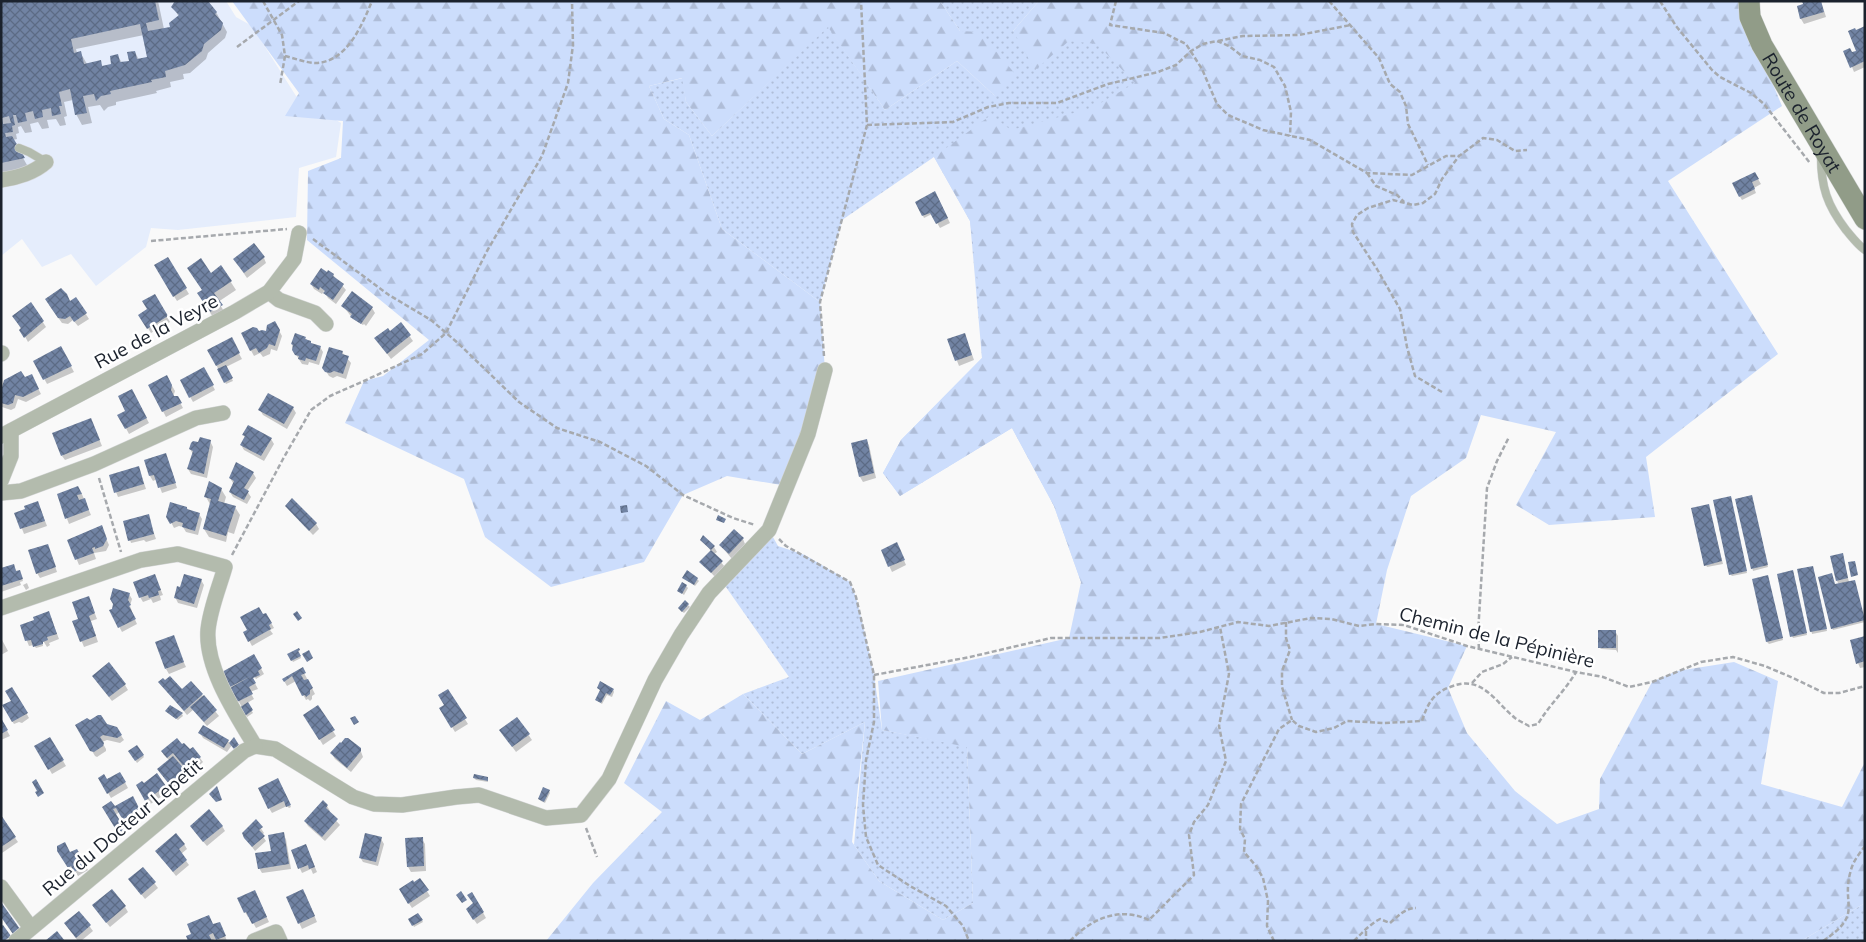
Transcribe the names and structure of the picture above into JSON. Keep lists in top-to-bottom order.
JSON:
{
  "streets": {
    "main road": ["Route de Royat"],
    "street": ["Rue de la Veyre", "Rue du Docteur Lepetit"],
    "path": ["Chemin de la Pépinière"]
  }
}
